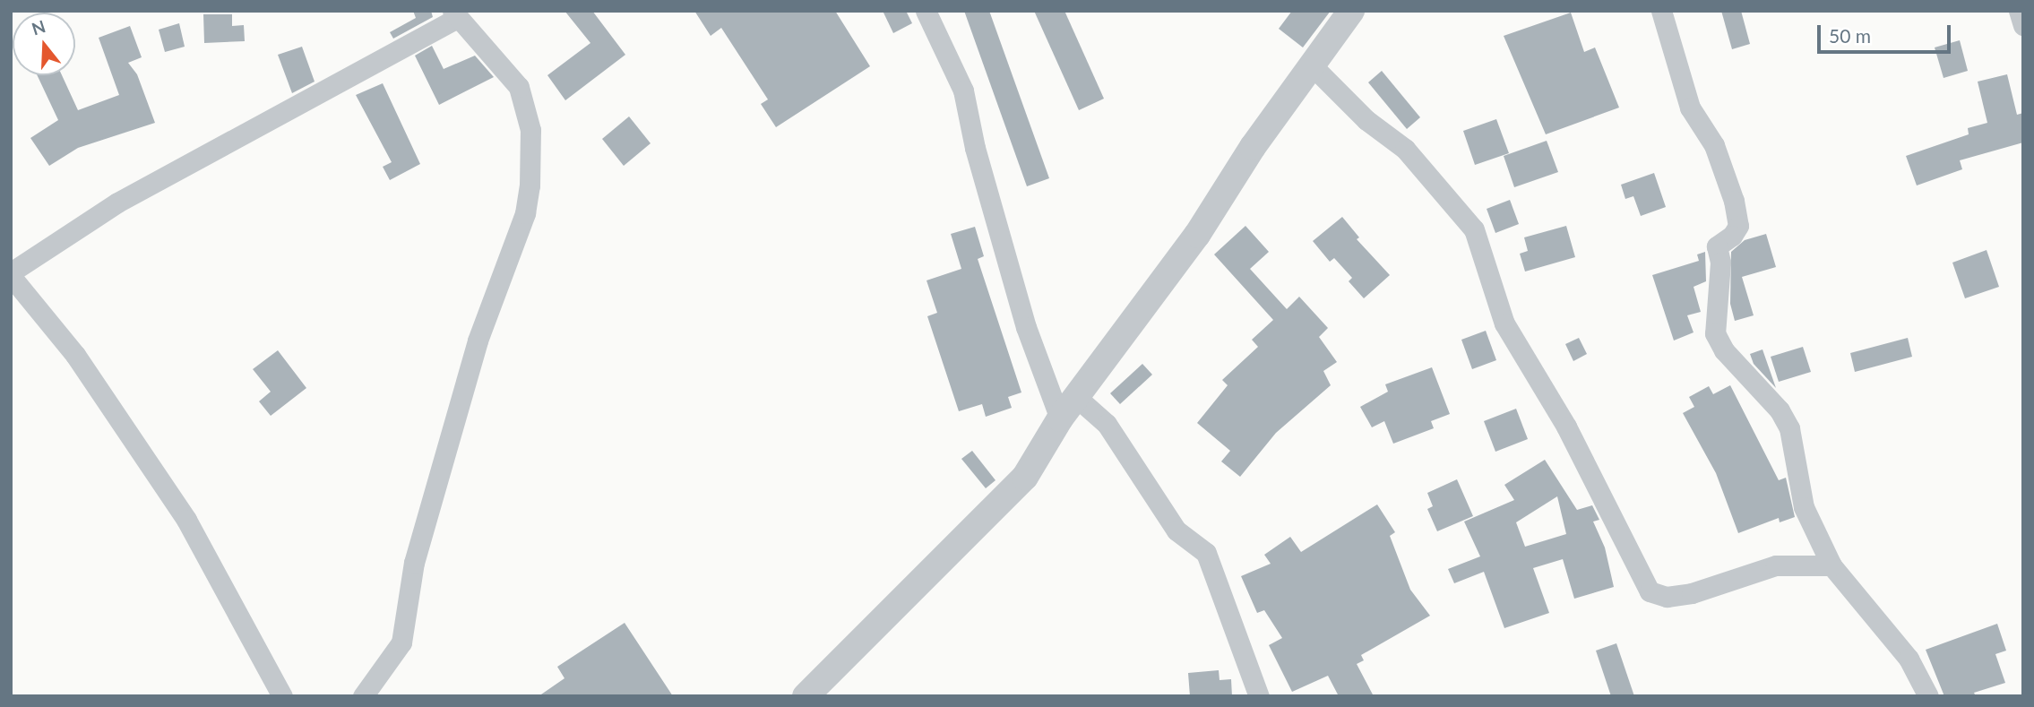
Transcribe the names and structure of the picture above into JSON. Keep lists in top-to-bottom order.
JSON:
{
  "scale_bar": "50 m",
  "north": "top"
}
